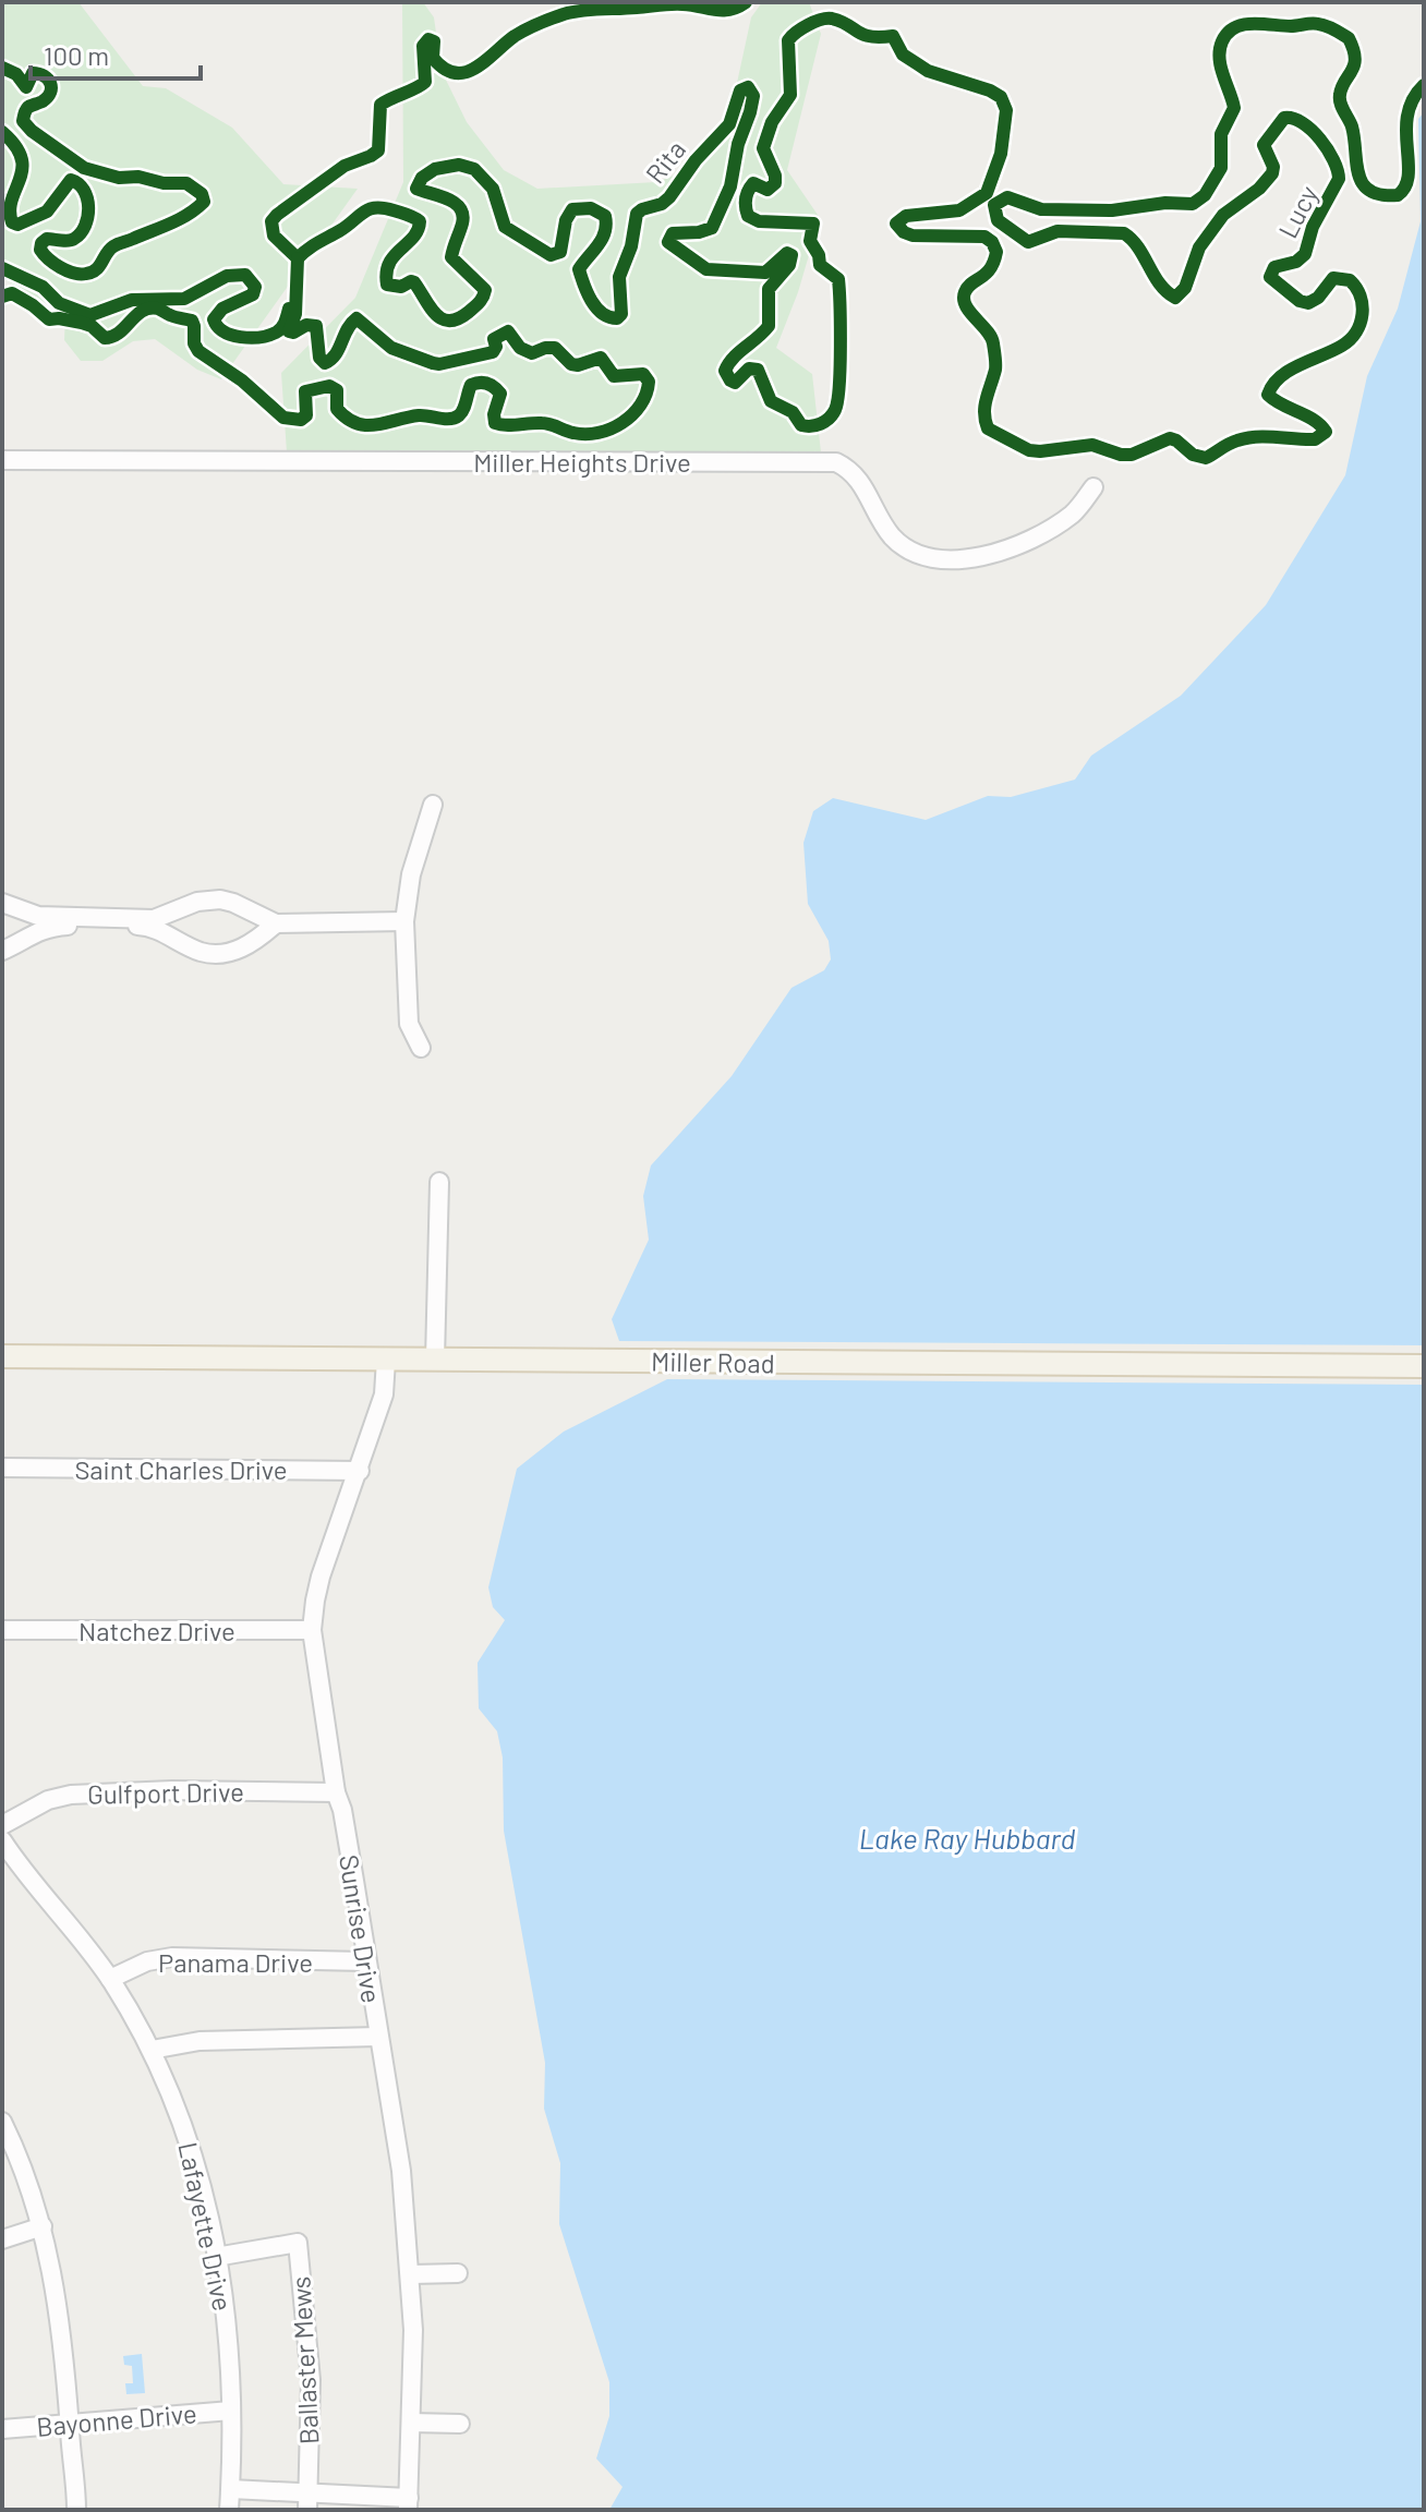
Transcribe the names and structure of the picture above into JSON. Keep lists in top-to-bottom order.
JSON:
{
  "streets": {
    "main road": ["Miller Road"],
    "street": [
      "Miller Heights Drive",
      "Saint Charles Drive",
      "Natchez Drive",
      "Gulfport Drive",
      "Sunrise Drive",
      "Panama Drive",
      "Lafayette Drive",
      "Ballaster Mews",
      "Bayonne Drive"
    ],
    "cycle path": ["Rita"]
  },
  "crossings": [
    ["Miller Road", "Sunrise Drive"],
    ["Saint Charles Drive", "Sunrise Drive"],
    ["Natchez Drive", "Sunrise Drive"],
    ["Gulfport Drive", "Sunrise Drive"],
    ["Sunrise Drive", "Panama Drive"],
    ["Panama Drive", "Lafayette Drive"],
    ["Lafayette Drive", "Ballaster Mews"],
    ["Lafayette Drive", "Bayonne Drive"]
  ],
  "water": ["Lake Ray Hubbard"],
  "scale_bar": "100 m"
}
